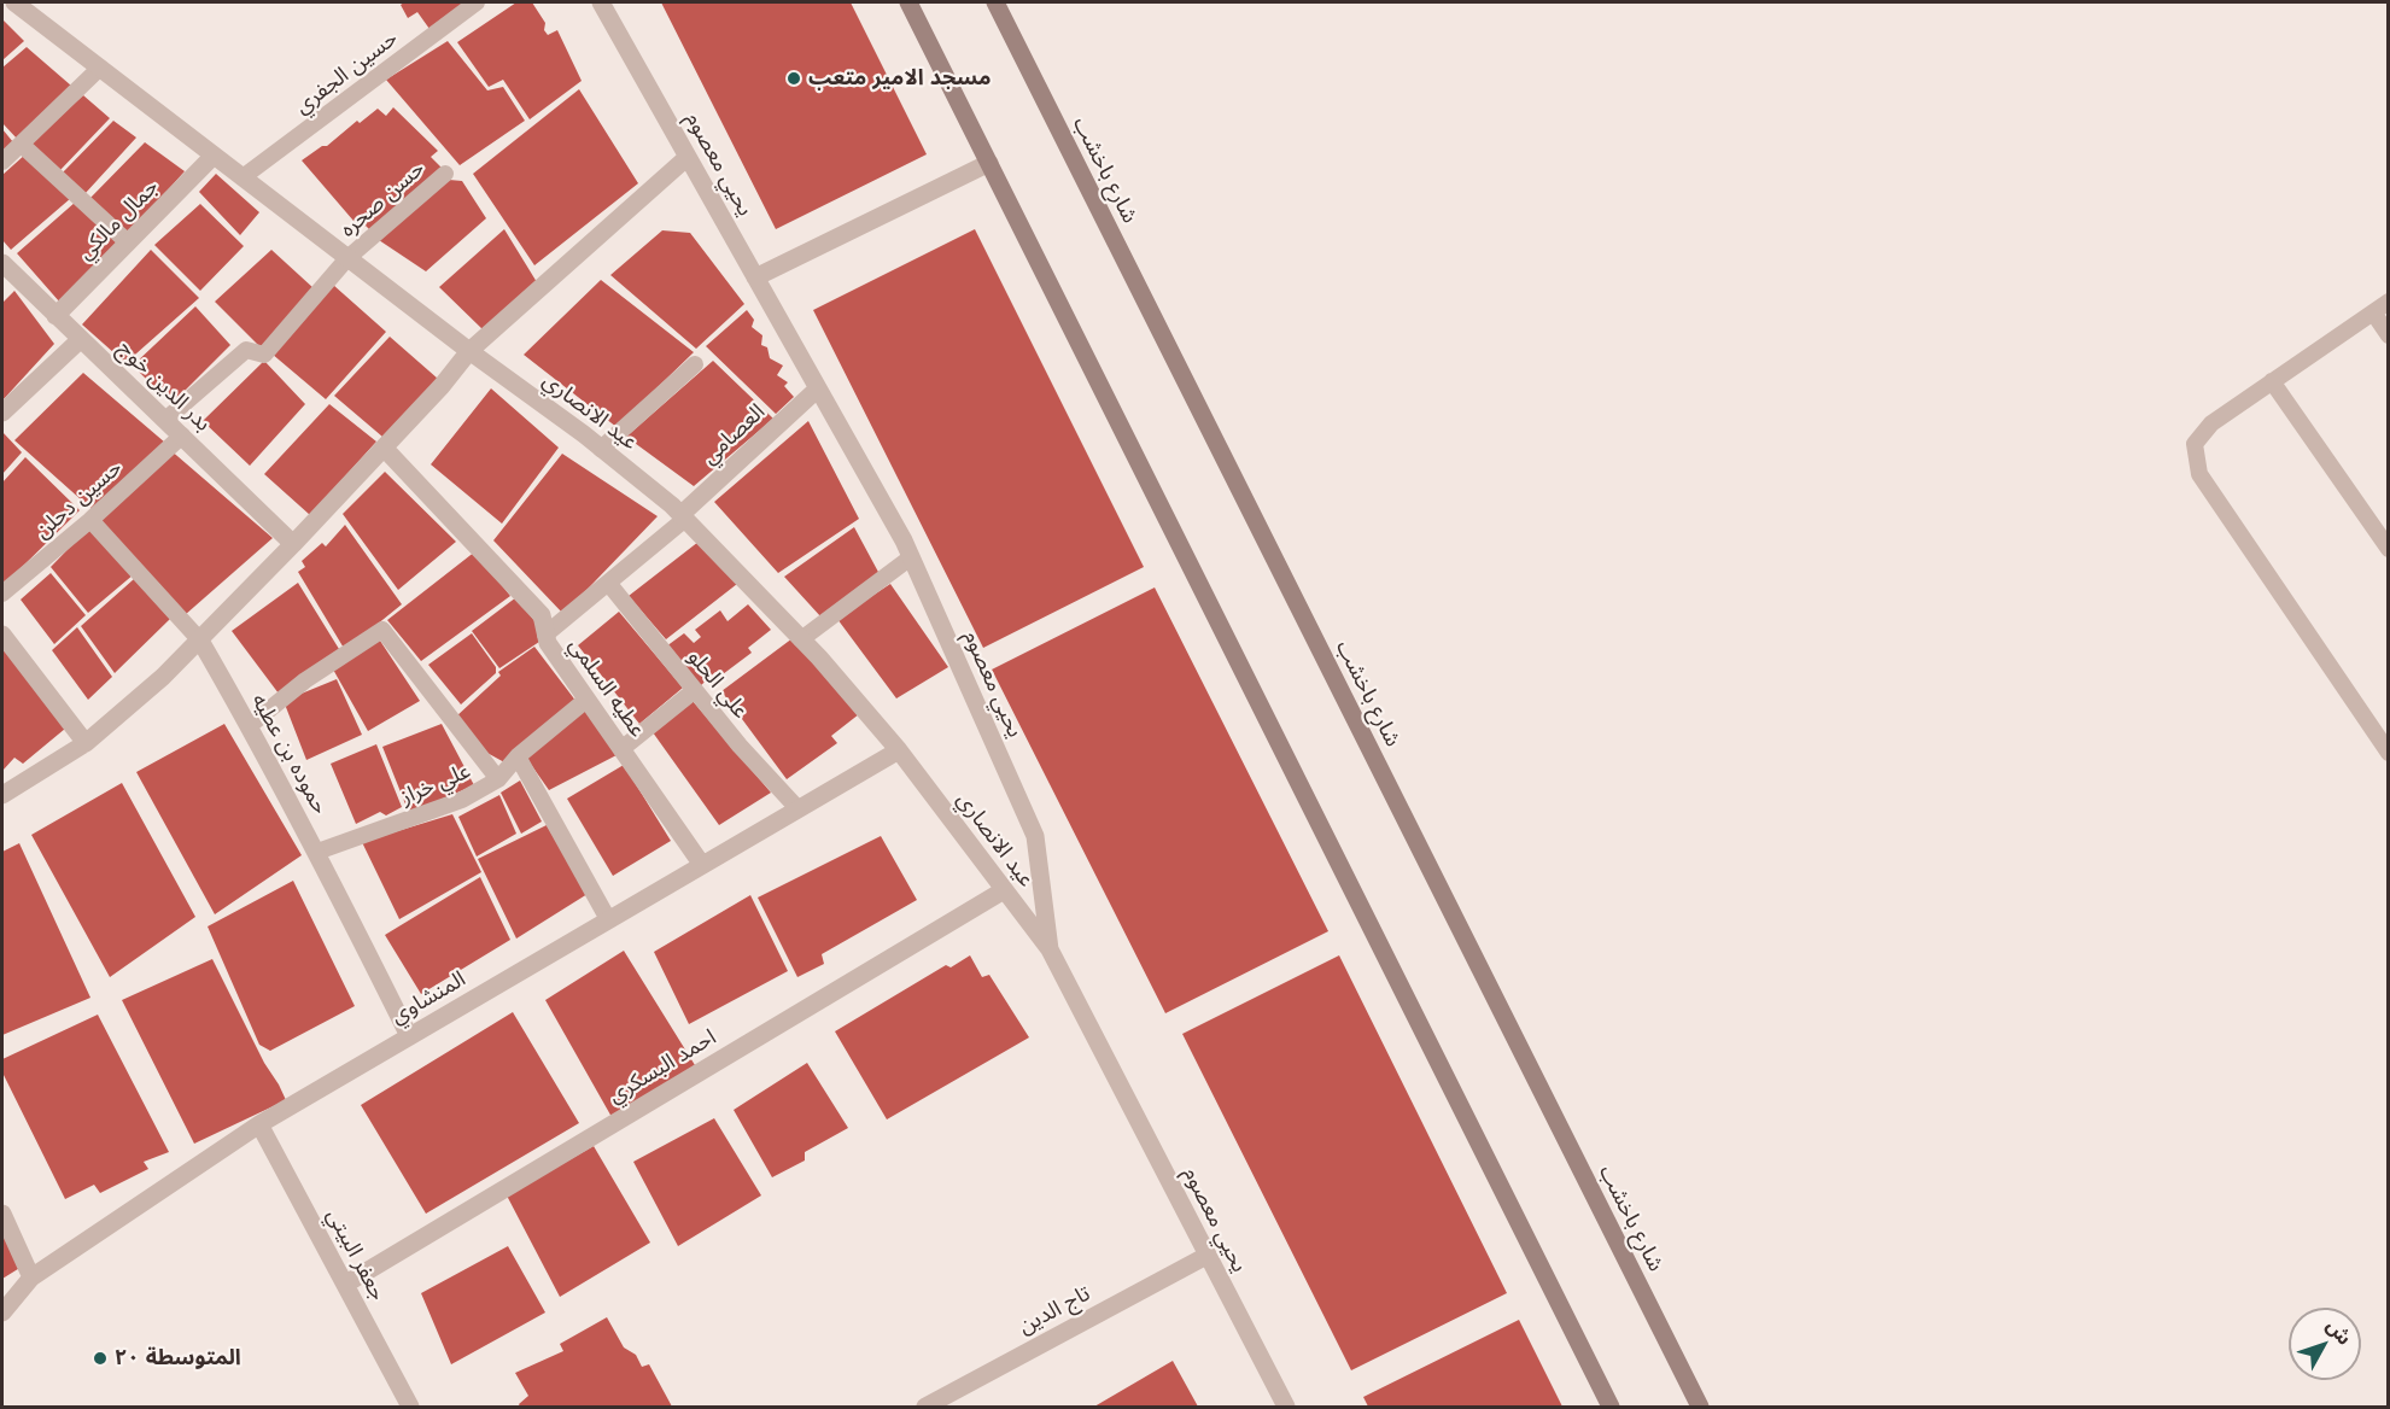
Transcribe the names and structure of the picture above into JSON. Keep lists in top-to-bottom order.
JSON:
{
  "streets": {
    "main road": ["شارع باخشب"],
    "street": [
      "يحيي معصوم",
      "جمال مالكي",
      "بدر الدين خوج",
      "عيد الانصاري",
      "العصامي",
      "عطيه السلمي",
      "حموده بن عطيه",
      "المنشاوي",
      "احمد البسكري",
      "جعفر البيتي",
      "تاج الدين"
    ],
    "lane": [
      "حسين الجفري",
      "حسن صحره",
      "حسين دحلن",
      "علي الحلو",
      "علي خراز"
    ]
  },
  "crossings": [
    ["حسين الجفري", "عيد الانصاري"],
    ["يحيي معصوم", "عيد الانصاري"],
    ["يحيي معصوم", "العصامي"],
    ["يحيي معصوم", "تاج الدين"],
    ["حسن صحره", "عيد الانصاري"],
    ["جمال مالكي", "بدر الدين خوج"],
    ["جمال مالكي", "عيد الانصاري"],
    ["بدر الدين خوج", "حسين دحلن"],
    ["عيد الانصاري", "العصامي"],
    ["عيد الانصاري", "المنشاوي"],
    ["عيد الانصاري", "احمد البسكري"],
    ["حسين دحلن", "حموده بن عطيه"],
    ["علي الحلو", "المنشاوي"],
    ["عطيه السلمي", "علي خراز"],
    ["عطيه السلمي", "المنشاوي"],
    ["حموده بن عطيه", "علي خراز"],
    ["حموده بن عطيه", "المنشاوي"],
    ["المنشاوي", "جعفر البيتي"],
    ["احمد البسكري", "جعفر البيتي"]
  ],
  "places": ["مسجد الامير متعب", "المتوسطة ٢٠"],
  "north": "top right"
}
